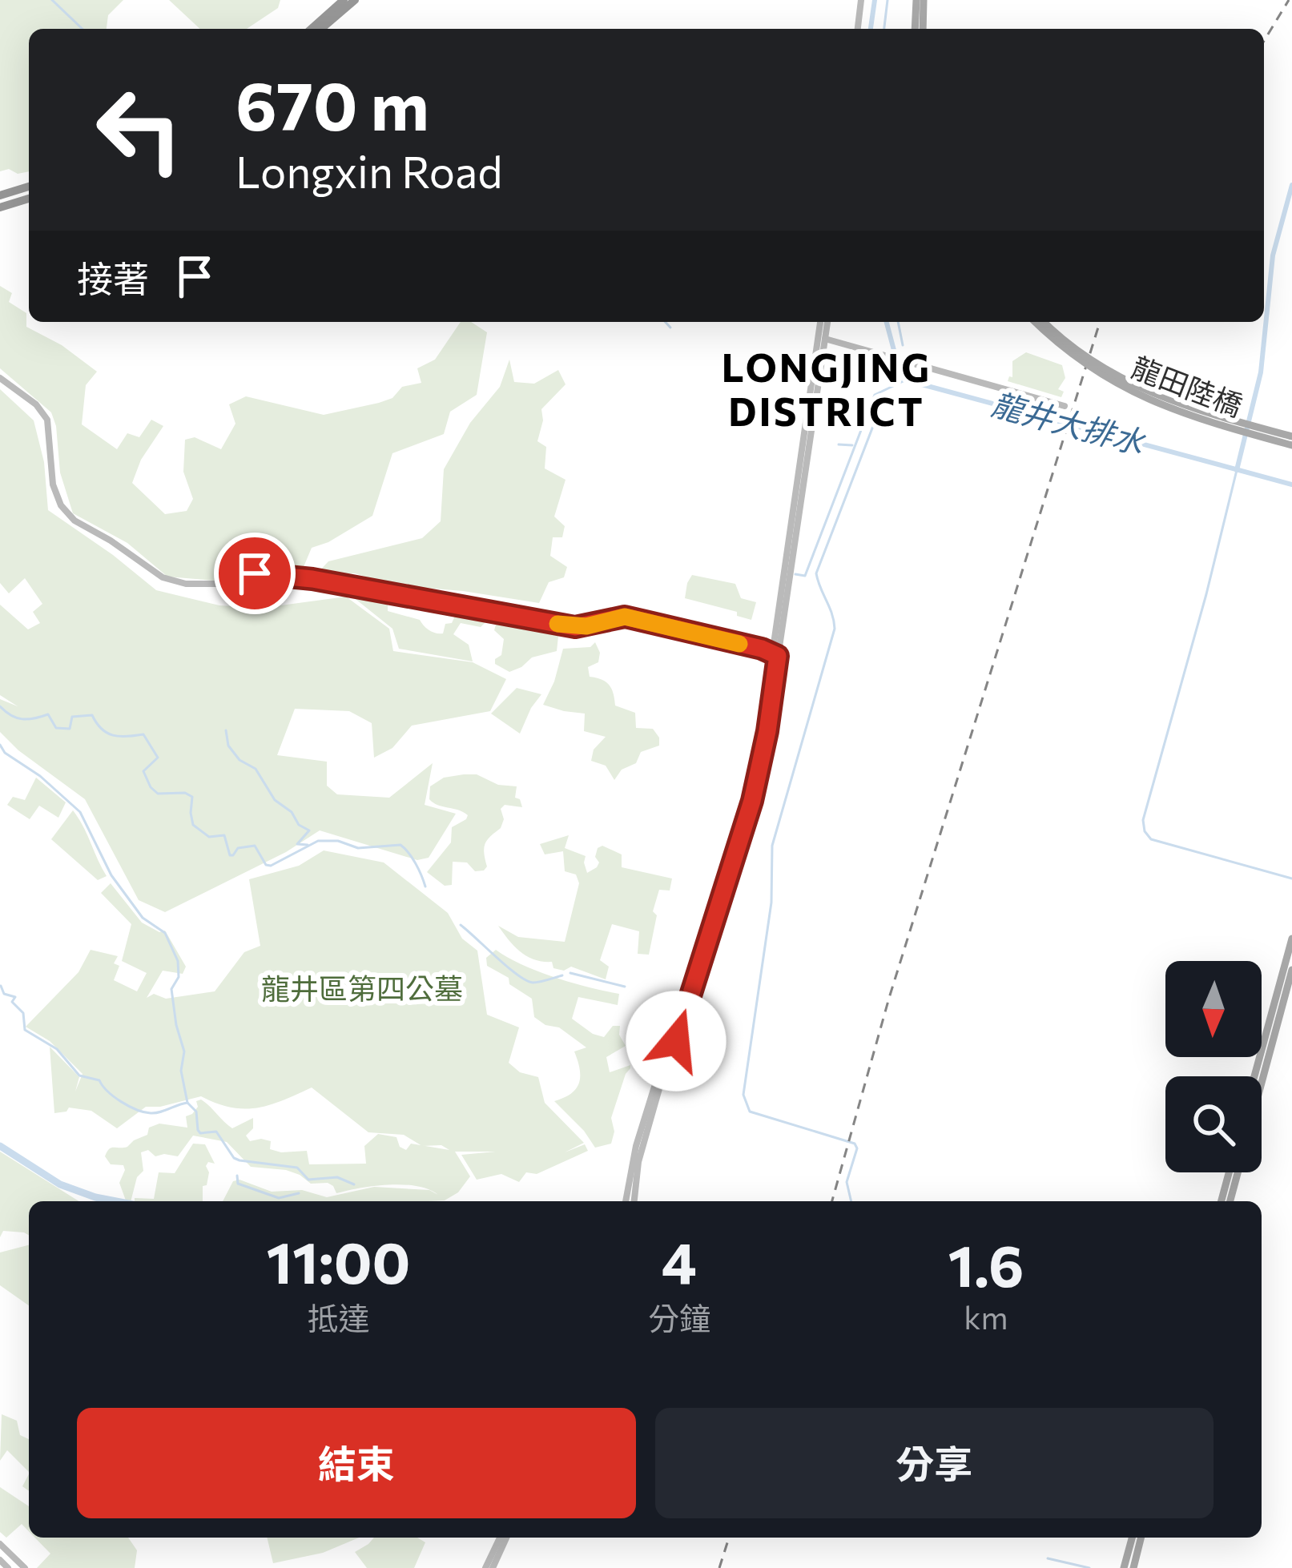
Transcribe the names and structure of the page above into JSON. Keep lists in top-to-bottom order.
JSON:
{
  "streets": {
    "main road": ["龍田陸橋"]
  },
  "districts": ["LONGJING DISTRICT"],
  "water": ["龍井大排水"],
  "parks": ["龍井區第四公墓"],
  "north": "bottom",
  "page": {
    "turn": ["670 m", "Longxin Road"],
    "then": "接著",
    "eta": [
      "11:00",
      "抵達",
      "4",
      "分鐘",
      "1.6",
      "km"
    ],
    "buttons": ["結束", "分享"]
  }
}
